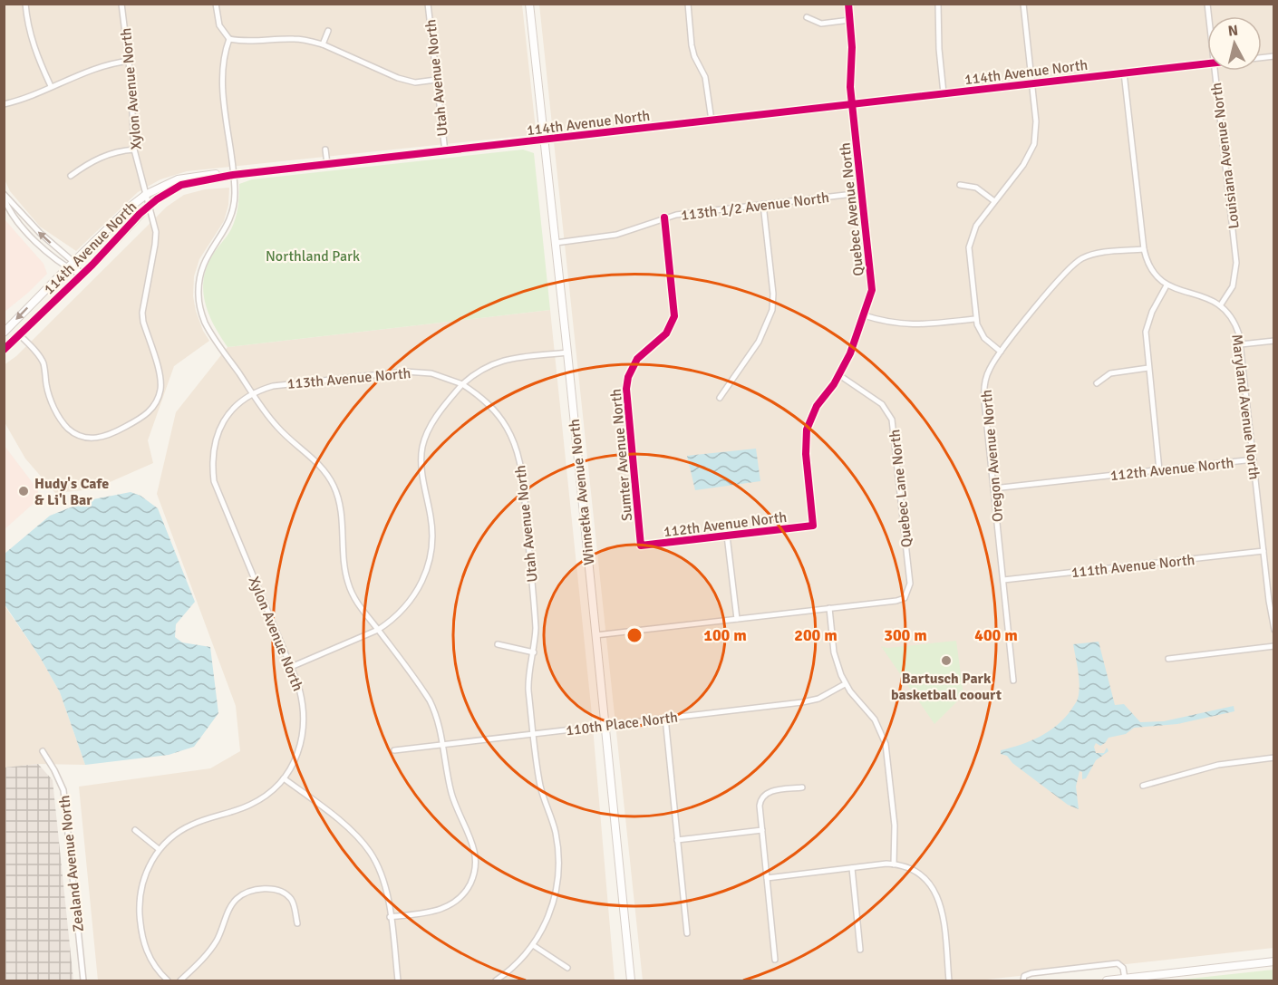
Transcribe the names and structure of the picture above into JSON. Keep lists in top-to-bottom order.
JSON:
{
  "streets": {
    "street": [
      "114th Avenue North",
      "Utah Avenue North",
      "Xylon Avenue North",
      "Louisiana Avenue North",
      "113th 1/2 Avenue North",
      "Quebec Avenue North",
      "113th Avenue North",
      "Maryland Avenue North",
      "Sumter Avenue North",
      "Oregon Avenue North",
      "112th Avenue North",
      "Quebec Lane North",
      "Winnetka Avenue North",
      "111th Avenue North",
      "110th Place North",
      "Zealand Avenue North"
    ]
  },
  "crossings": [
    ["114th Avenue North", "Utah Avenue North"],
    ["114th Avenue North", "Xylon Avenue North"],
    ["114th Avenue North", "Quebec Avenue North"],
    ["114th Avenue North", "Winnetka Avenue North"],
    ["Utah Avenue North", "113th Avenue North"],
    ["Utah Avenue North", "110th Place North"],
    ["Xylon Avenue North", "113th Avenue North"],
    ["Louisiana Avenue North", "Maryland Avenue North"],
    ["113th 1/2 Avenue North", "Quebec Avenue North"],
    ["113th 1/2 Avenue North", "Sumter Avenue North"],
    ["113th 1/2 Avenue North", "Winnetka Avenue North"],
    ["Quebec Avenue North", "112th Avenue North"],
    ["Quebec Avenue North", "Quebec Lane North"],
    ["Maryland Avenue North", "112th Avenue North"],
    ["Maryland Avenue North", "111th Avenue North"],
    ["Sumter Avenue North", "112th Avenue North"],
    ["Oregon Avenue North", "112th Avenue North"],
    ["Oregon Avenue North", "111th Avenue North"],
    ["Winnetka Avenue North", "110th Place North"]
  ],
  "parks": ["Northland Park"],
  "places": ["Hudy's Cafe & Li'l Bar", "Bartusch Park basketball coourt"],
  "north": "top",
  "rings": [
    "100 m",
    "200 m",
    "300 m",
    "400 m"
  ]
}
